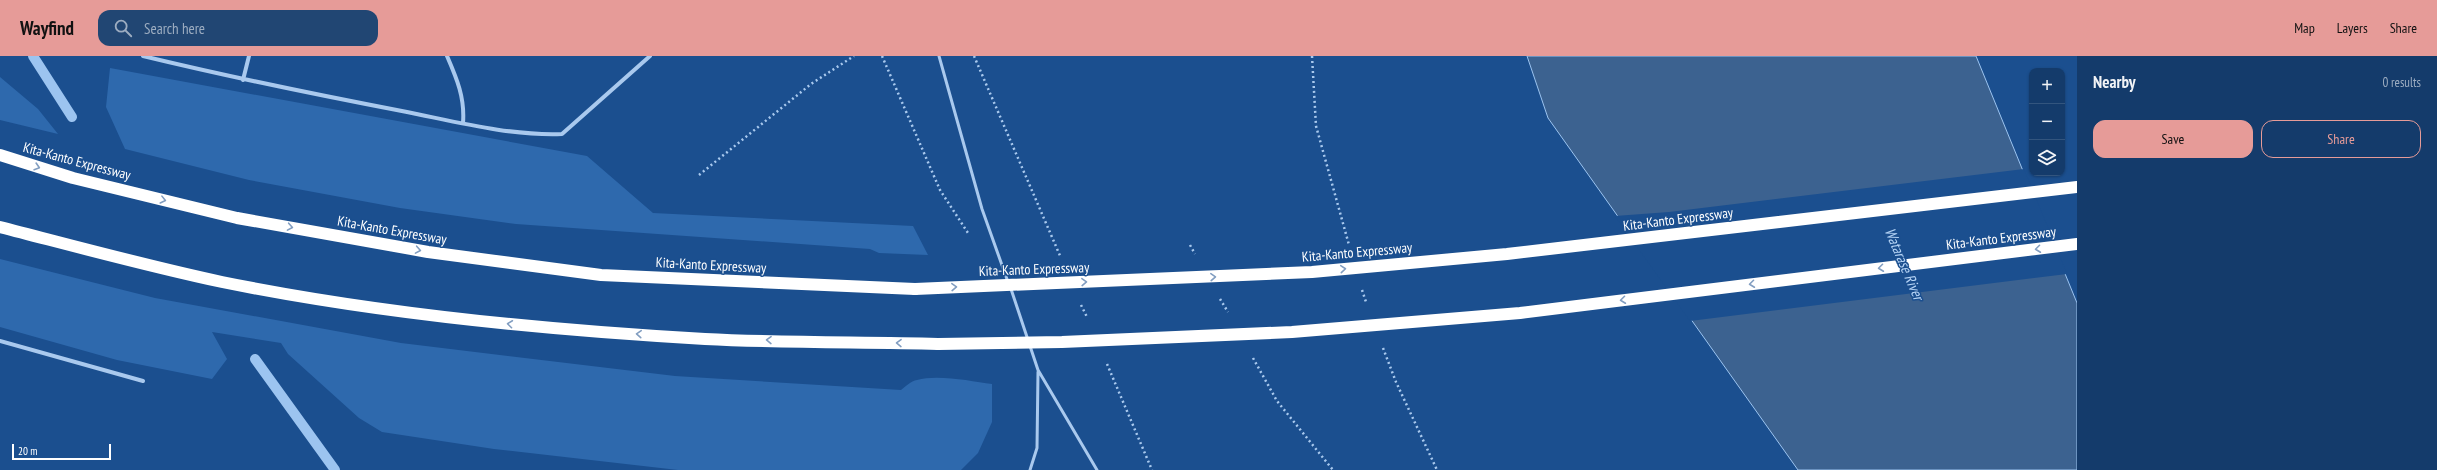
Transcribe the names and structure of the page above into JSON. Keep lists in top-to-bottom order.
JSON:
{
  "streets": {
    "highway": ["Kita-Kanto Expressway"]
  },
  "water": ["Watarase River"],
  "scale_bar": "20 m",
  "page": {
    "header": "Wayfind",
    "search": "Search here",
    "nav": ["Map", "Layers", "Share"],
    "heading": ["Nearby", "0 results"],
    "map_buttons": ["+", "−"],
    "buttons": ["Save", "Share"],
    "scale": "20 m"
  }
}
